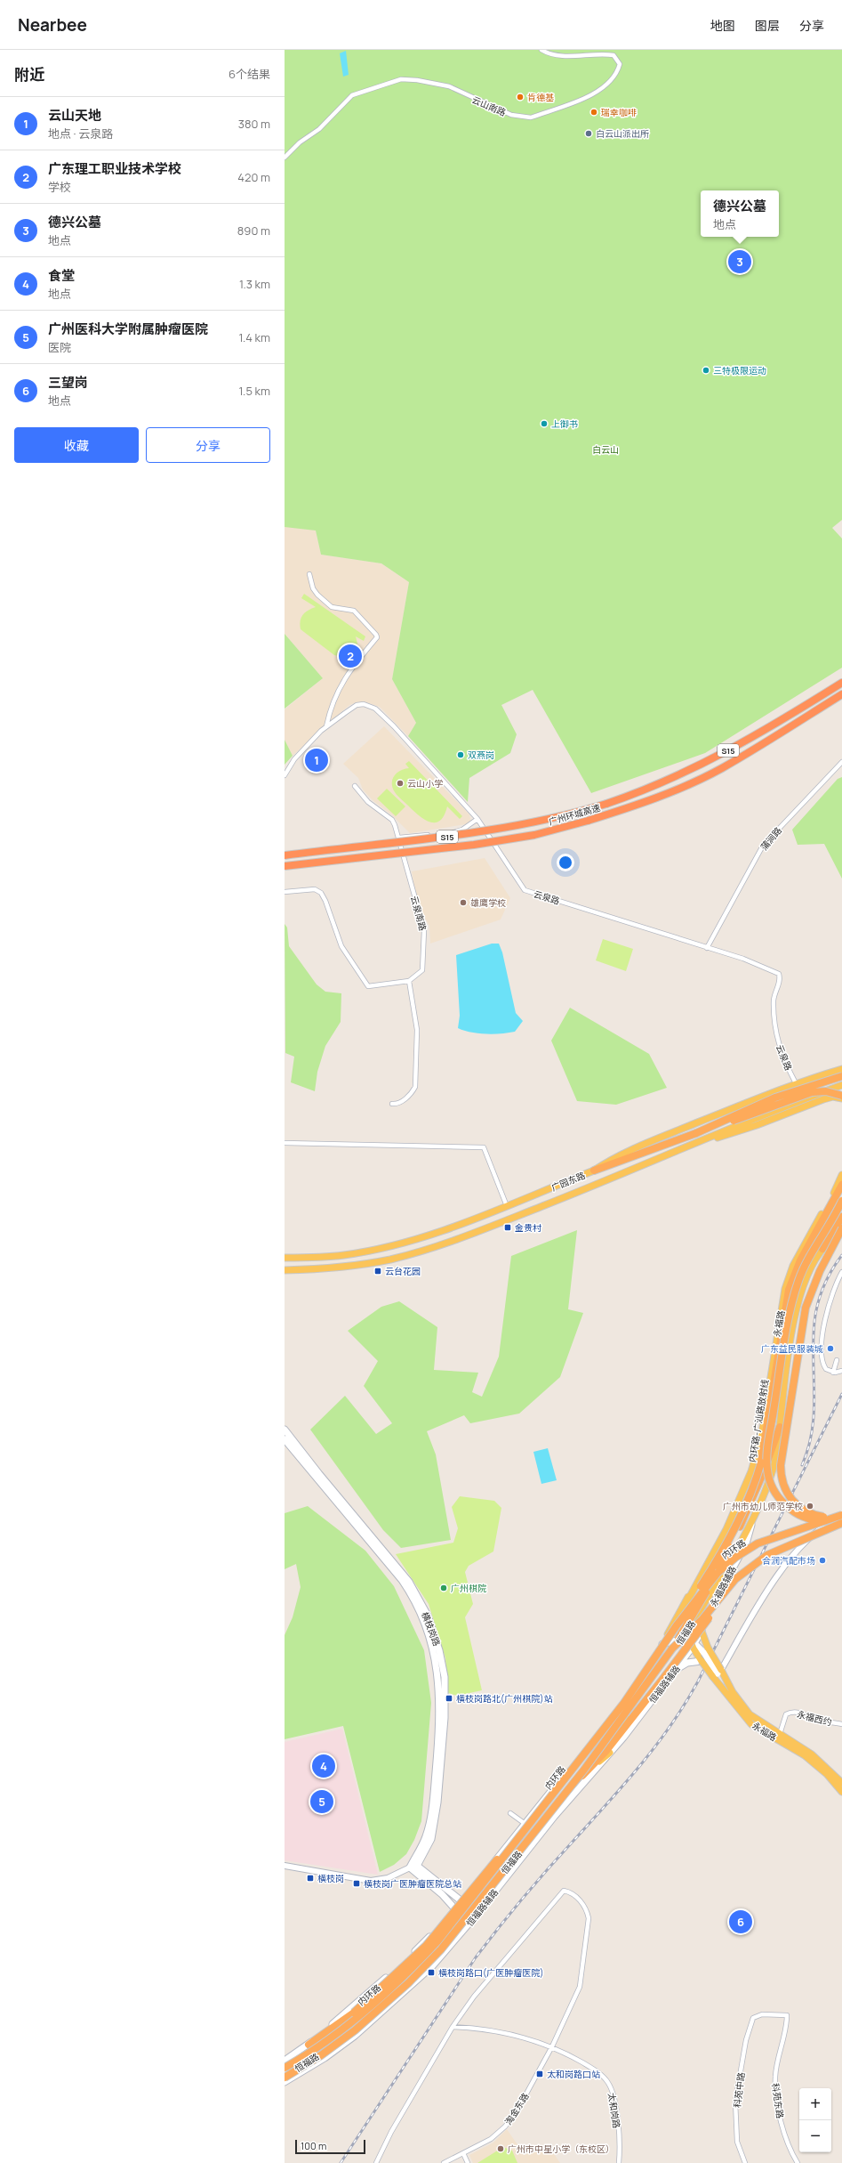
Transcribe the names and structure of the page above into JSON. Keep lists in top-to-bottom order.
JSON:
{
  "streets": {
    "highway": [
      "S15",
      "广州环城高速",
      "内环路-广汕路放射线",
      "内环路"
    ],
    "main road": [
      "广园东路",
      "永福路",
      "永福路辅路",
      "横枝岗路",
      "恒福路",
      "恒福路辅路"
    ],
    "street": [
      "云山南路",
      "蒲涧路",
      "云泉路",
      "云泉南路",
      "永福西约",
      "科苑中路",
      "科苑东路",
      "淘金东路",
      "太和岗路"
    ]
  },
  "crossings": [
    ["蒲涧路", "云泉路"],
    ["云泉路", "广园东路"],
    ["永福路", "永福路辅路"],
    ["永福路", "恒福路"],
    ["永福路", "恒福路辅路"],
    ["永福路", "永福西约"],
    ["内环路-广汕路放射线", "内环路"],
    ["内环路-广汕路放射线", "恒福路"],
    ["内环路", "恒福路"],
    ["永福路辅路", "恒福路辅路"],
    ["恒福路", "恒福路辅路"],
    ["科苑中路", "科苑东路"],
    ["淘金东路", "太和岗路"]
  ],
  "parks": ["白云山"],
  "places": {
    "other": [
      "肯德基",
      "瑞幸咖啡",
      "白云山派出所",
      "三特极限运动",
      "上御书",
      "双燕岗",
      "云山小学",
      "雄鹰学校",
      "广东益民服装城",
      "广州市幼儿师范学校",
      "合润汽配市场",
      "广州棋院",
      "广州市中星小学（东校区）"
    ],
    "transit": [
      "金贵村",
      "云台花园",
      "横枝岗路北(广州棋院)站",
      "横枝岗",
      "横枝岗广医肿瘤医院总站",
      "横枝岗路口(广医肿瘤医院)",
      "太和岗路口站"
    ]
  },
  "scale_bar": "100 m",
  "page": {
    "header": "Nearbee",
    "nav": ["地图", "图层", "分享"],
    "heading": ["附近", "6个结果"],
    "list": [
      {
        "mark": "1",
        "name": "云山天地",
        "note": "地点 · 云泉路",
        "value": "380 m"
      },
      {
        "mark": "2",
        "name": "广东理工职业技术学校",
        "note": "学校",
        "value": "420 m"
      },
      {
        "mark": "3",
        "name": "德兴公墓",
        "note": "地点",
        "value": "890 m"
      },
      {
        "mark": "4",
        "name": "食堂",
        "note": "地点",
        "value": "1.3 km"
      },
      {
        "mark": "5",
        "name": "广州医科大学附属肿瘤医院",
        "note": "医院",
        "value": "1.4 km"
      },
      {
        "mark": "6",
        "name": "三望岗",
        "note": "地点",
        "value": "1.5 km"
      }
    ],
    "popup": ["德兴公墓", "地点"],
    "pins": [
      "3",
      "2",
      "1",
      "4",
      "5",
      "6"
    ],
    "buttons": ["收藏", "分享"],
    "map_buttons": ["+", "−"],
    "scale": "100 m"
  }
}
